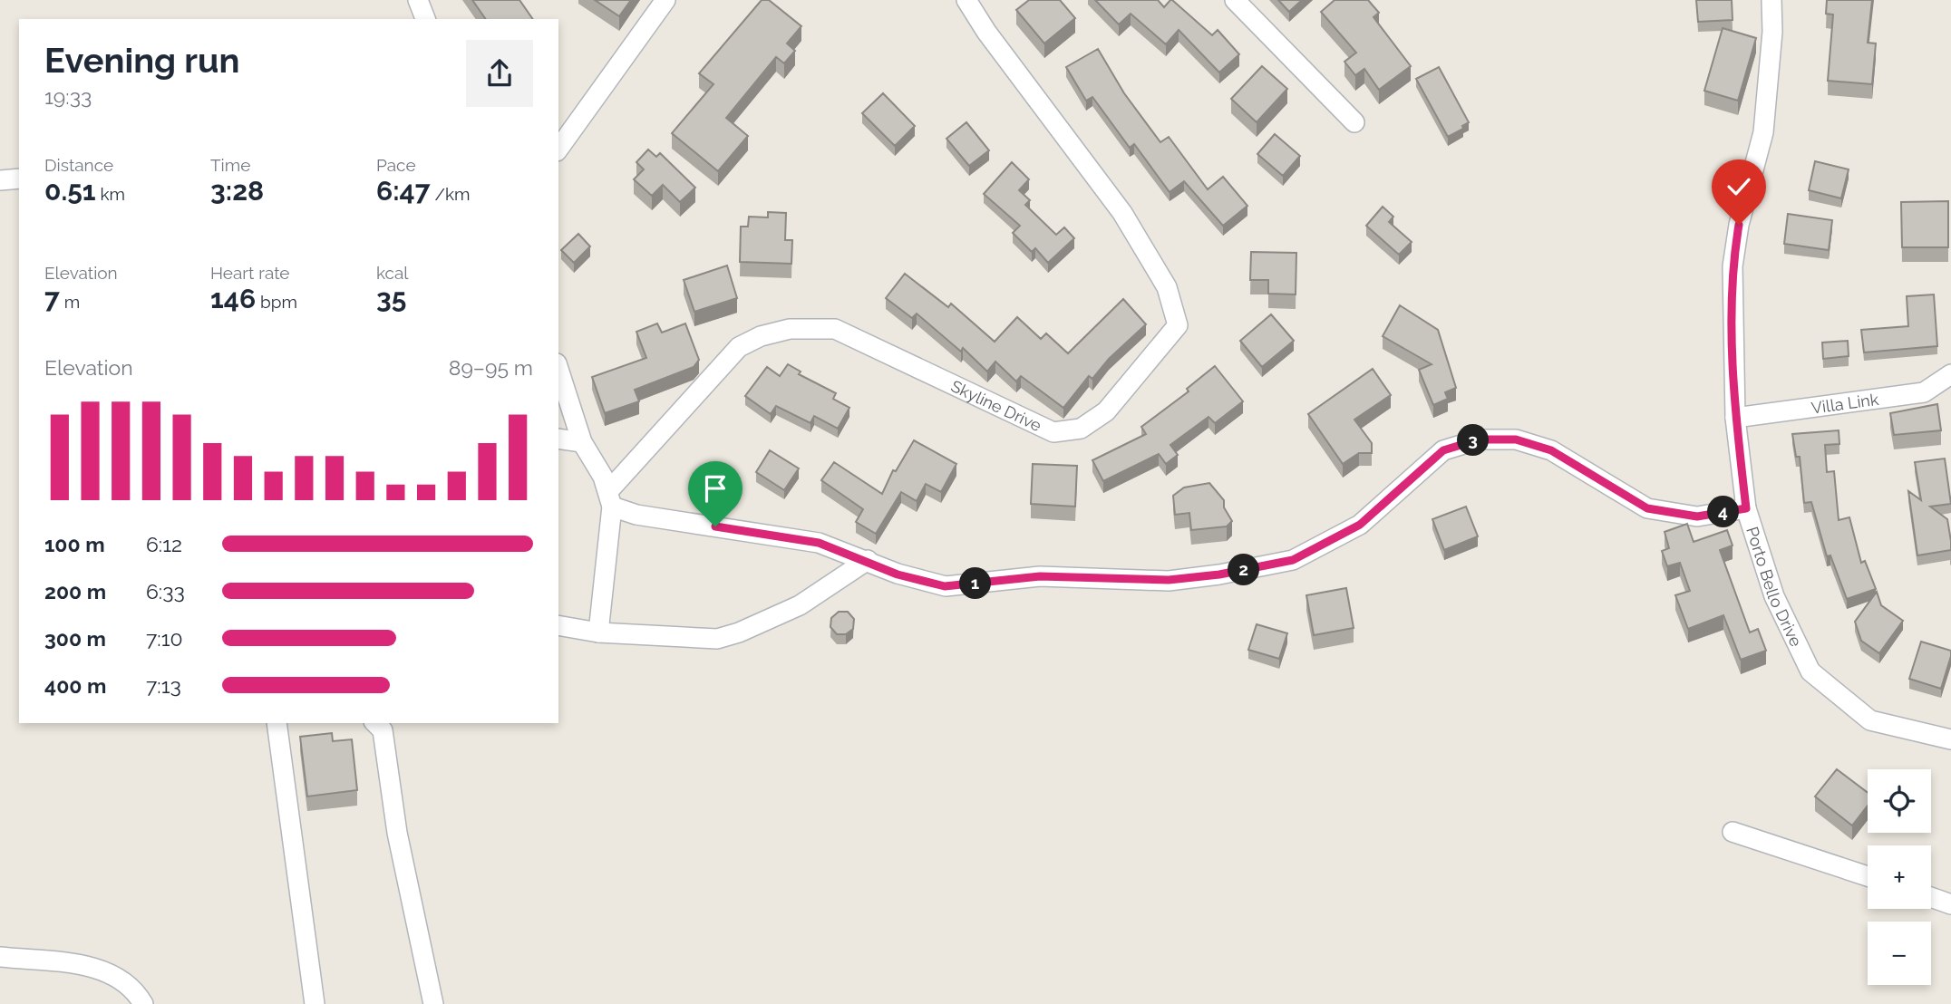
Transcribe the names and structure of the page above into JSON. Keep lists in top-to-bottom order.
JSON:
{
  "streets": {
    "street": ["Skyline Drive", "Villa Link", "Porto Bello Drive"]
  },
  "crossings": [
    ["Villa Link", "Porto Bello Drive"]
  ],
  "page": {
    "heading": ["Evening run", "19:33"],
    "stats": [
      ["Distance", "0.51 km"],
      ["Time", "3:28"],
      ["Pace", "6:47 /km"],
      ["Elevation", "7 m"],
      ["Heart rate", "146 bpm"],
      ["kcal", "35"]
    ],
    "chart": ["Elevation", "89–95 m"],
    "pins": [
      "3",
      "4",
      "2",
      "1"
    ],
    "list": [
      {
        "name": "100 m",
        "note": "6:12"
      },
      {
        "name": "200 m",
        "note": "6:33"
      },
      {
        "name": "300 m",
        "note": "7:10"
      },
      {
        "name": "400 m",
        "note": "7:13"
      }
    ],
    "map_buttons": ["+", "−"]
  }
}
